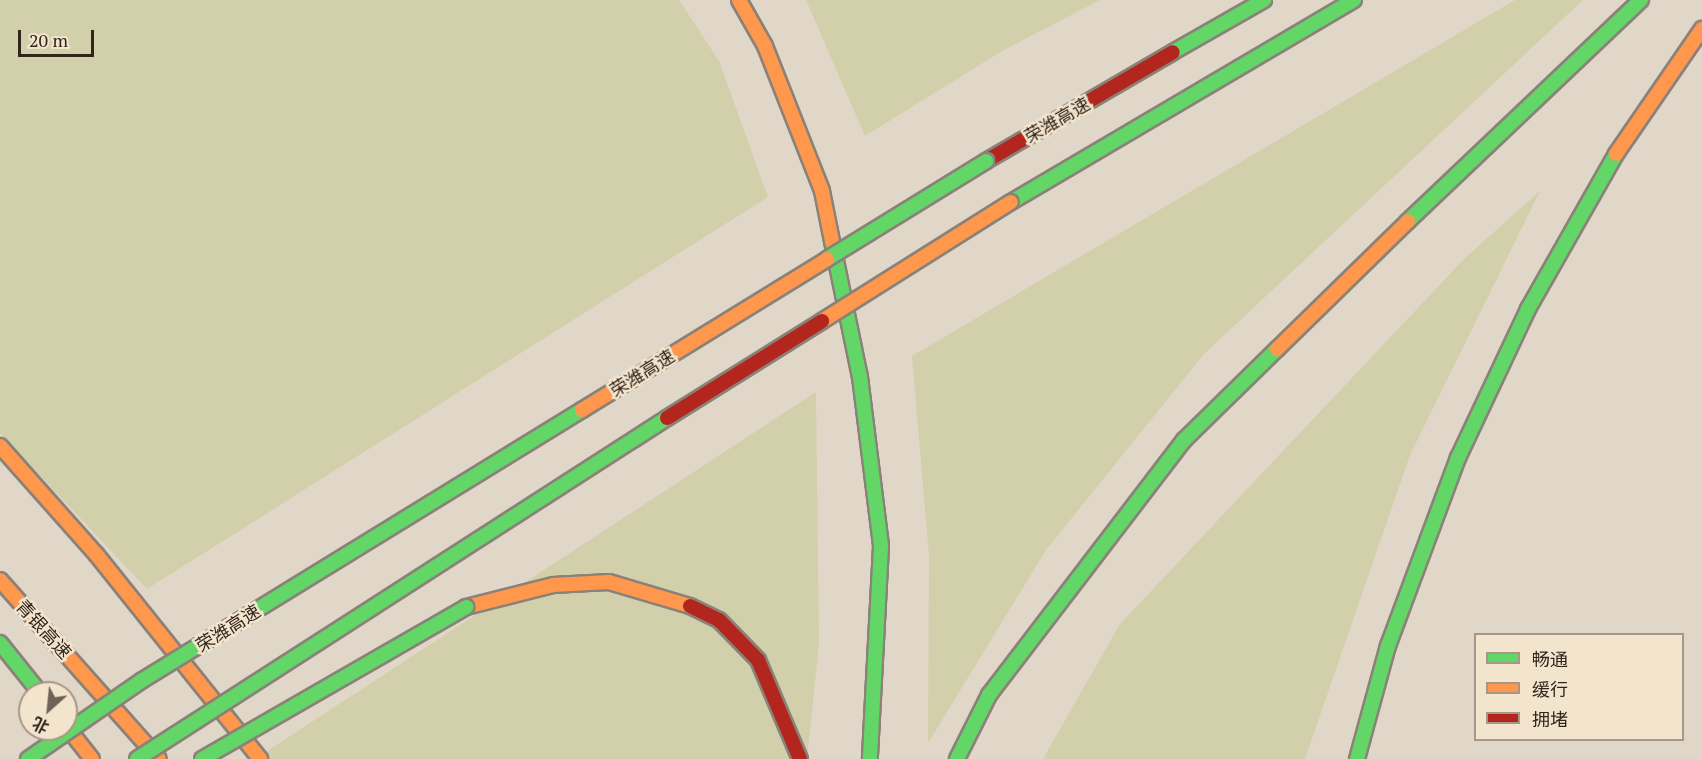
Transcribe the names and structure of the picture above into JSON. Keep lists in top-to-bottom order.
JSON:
{
  "streets": {
    "highway": ["荣潍高速", "青银高速"]
  },
  "legend": ["畅通", "缓行", "拥堵"],
  "scale_bar": "20 m",
  "north": "bottom left"
}
